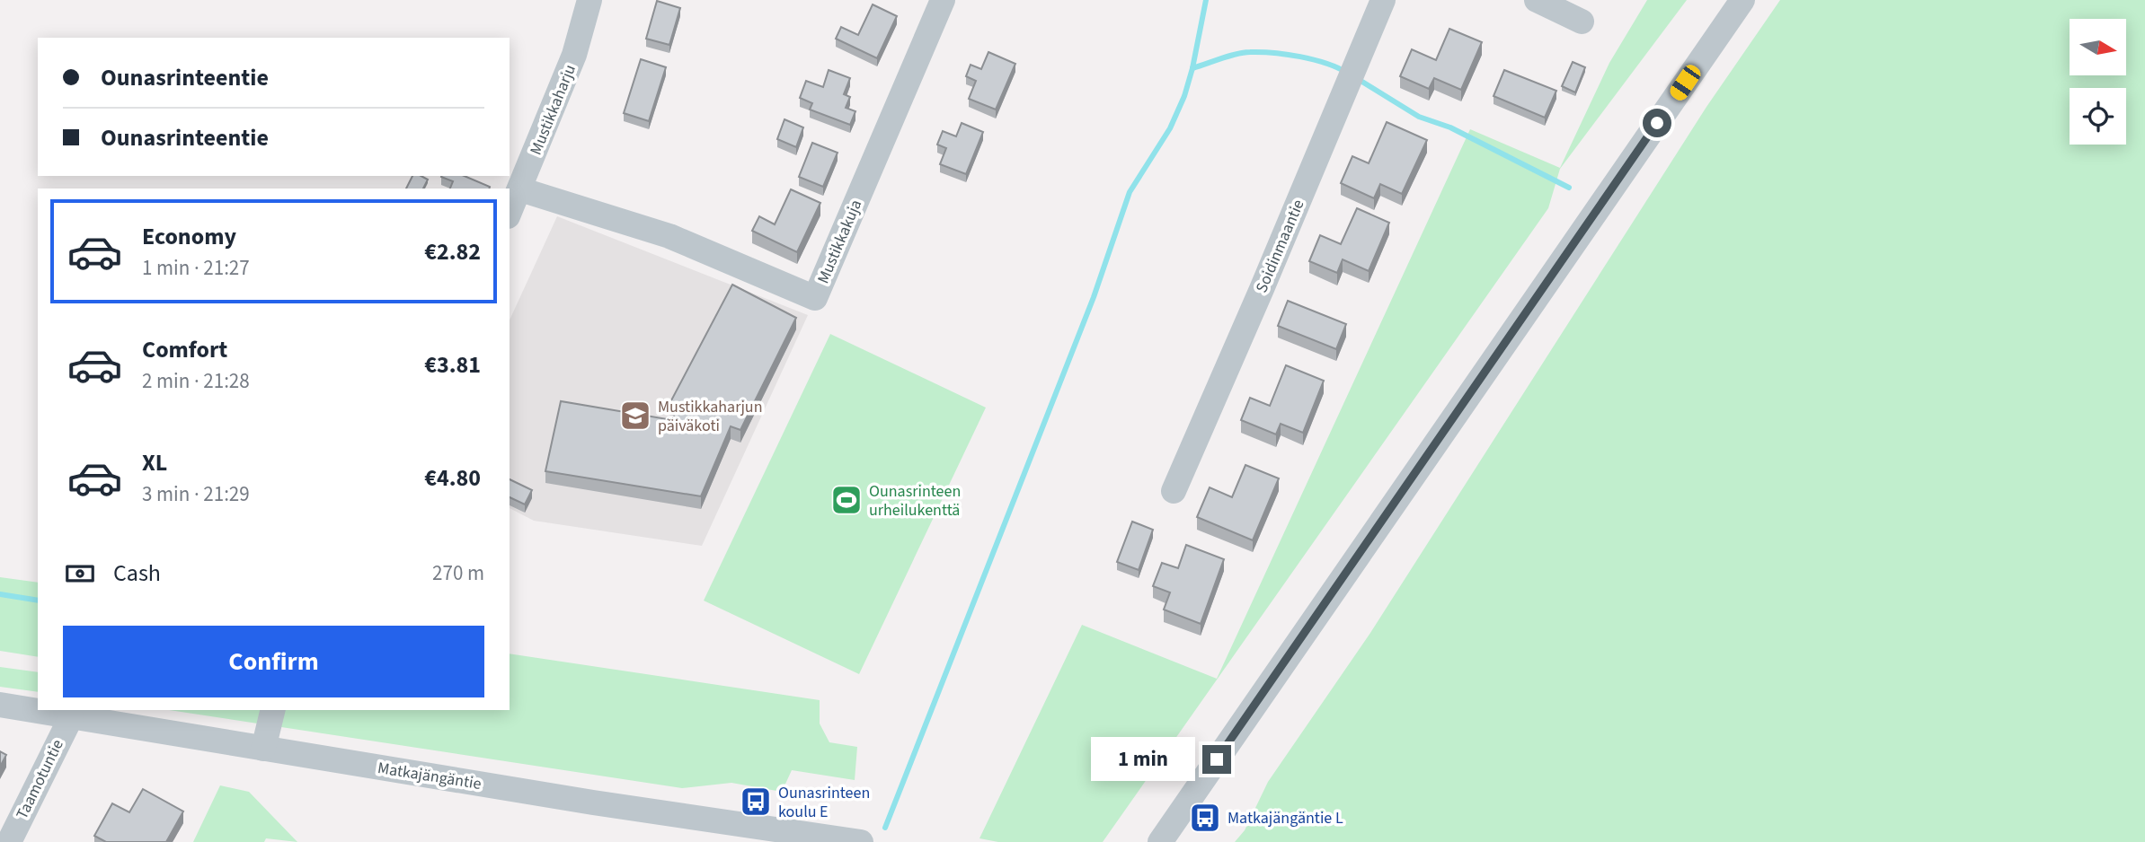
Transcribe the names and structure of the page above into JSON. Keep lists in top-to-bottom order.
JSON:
{
  "streets": {
    "street": [
      "Mustikkaharju",
      "Mustikkakuja",
      "Soidinmaantie",
      "Matkajängäntie",
      "Taamotuntie"
    ]
  },
  "crossings": [
    ["Mustikkaharju", "Mustikkakuja"],
    ["Matkajängäntie", "Taamotuntie"]
  ],
  "places": {
    "school or university": ["Mustikkaharjun päiväkoti"],
    "sports": ["Ounasrinteen urheilukenttä"],
    "bus stop": ["Ounasrinteen koulu E", "Matkajängäntie L"]
  },
  "north": "right",
  "page": {
    "banner": ["Ounasrinteentie", "Ounasrinteentie"],
    "list": [
      {
        "name": "Economy",
        "note": "1 min · 21:27",
        "value": "€2.82"
      },
      {
        "name": "Comfort",
        "note": "2 min · 21:28",
        "value": "€3.81"
      },
      {
        "name": "XL",
        "note": "3 min · 21:29",
        "value": "€4.80"
      }
    ],
    "pay": ["Cash", "270 m"],
    "buttons": "Confirm",
    "bubble": "1 min"
  }
}
